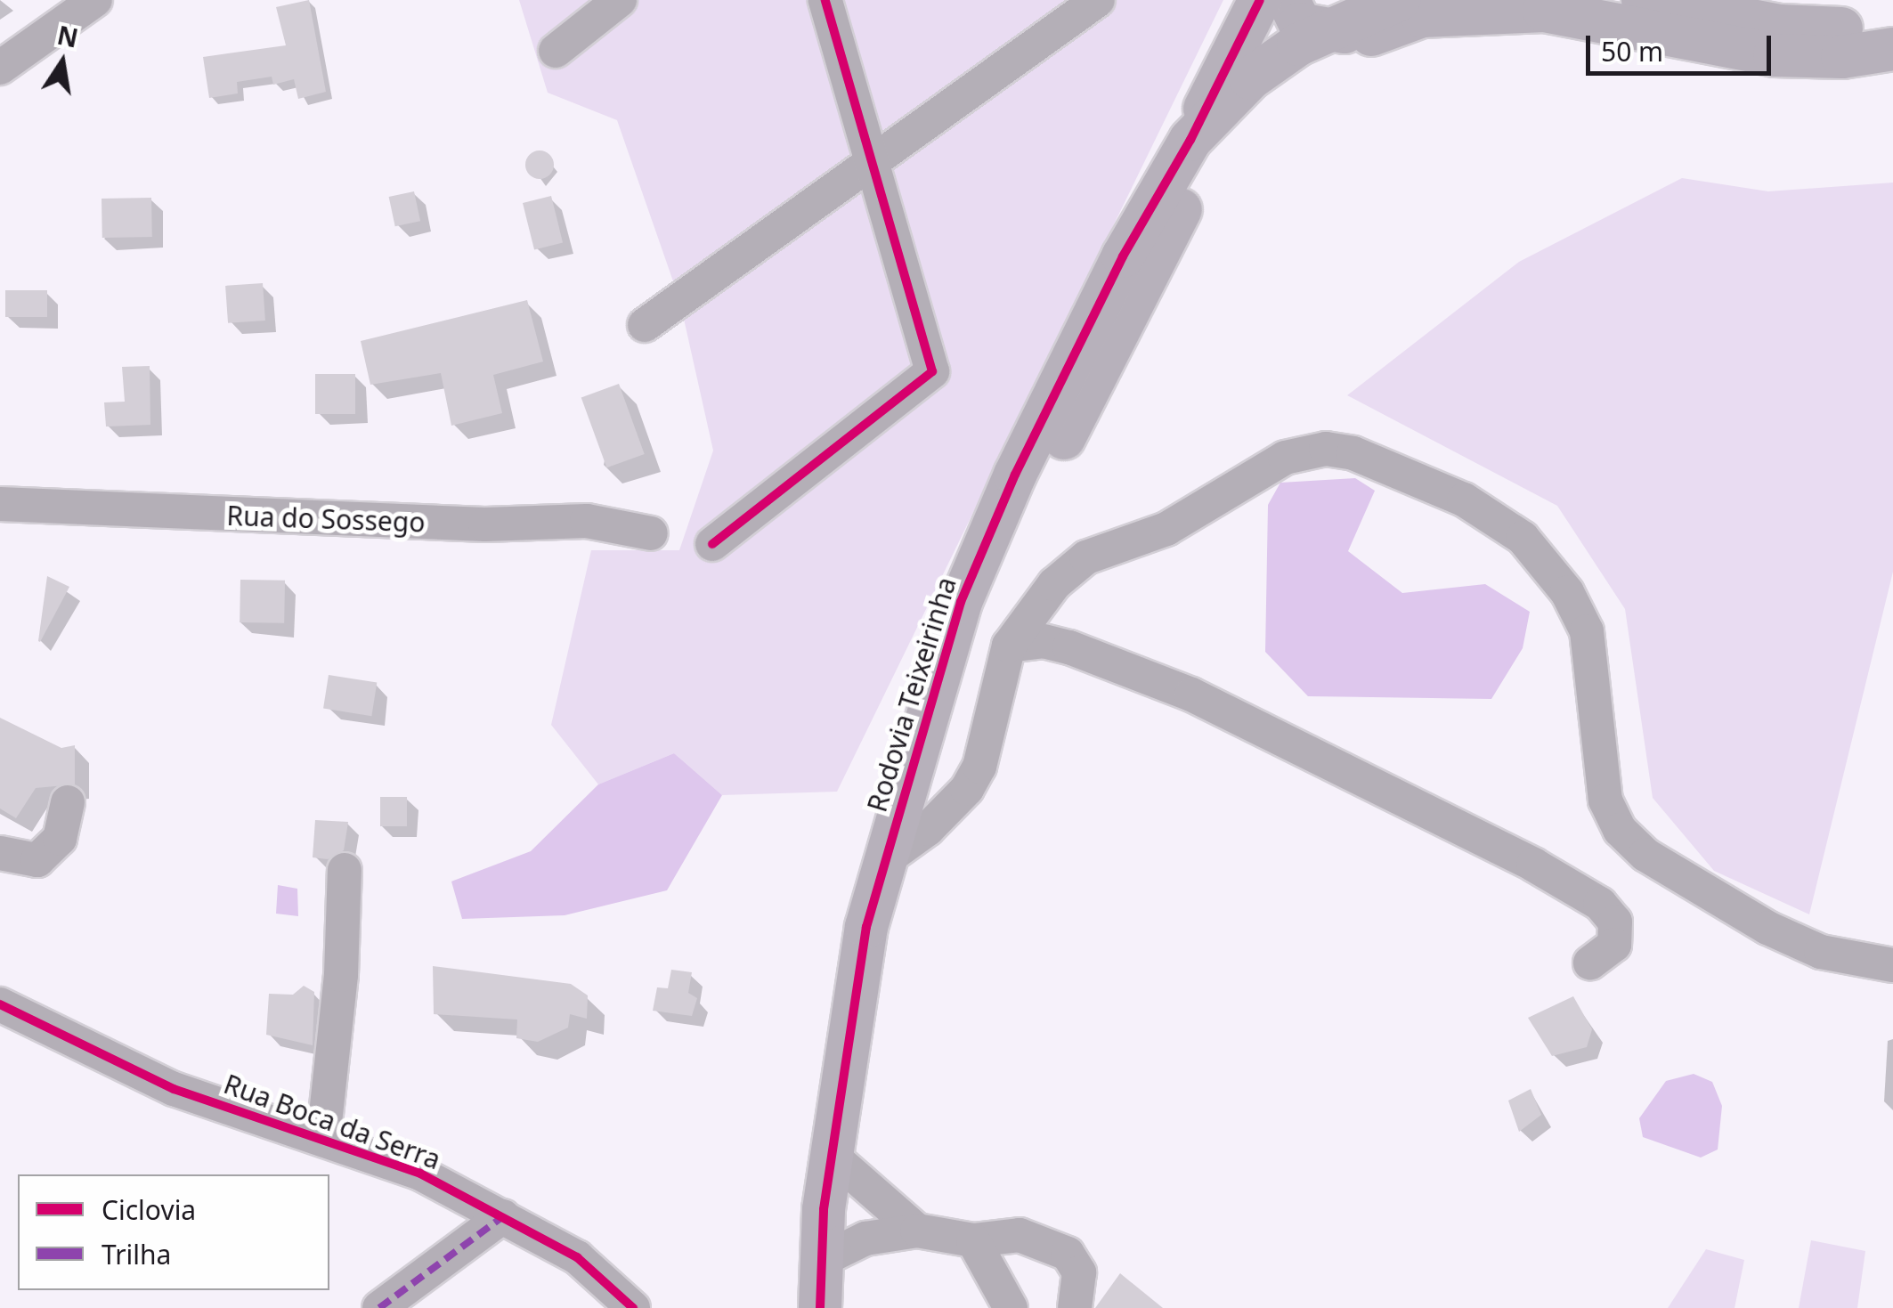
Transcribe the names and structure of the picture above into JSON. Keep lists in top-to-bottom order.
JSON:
{
  "streets": {
    "main road": ["Rodovia Teixeirinha"],
    "street": ["Rua do Sossego", "Rua Boca da Serra"]
  },
  "legend": ["Ciclovia", "Trilha"],
  "scale_bar": "50 m",
  "north": "top"
}
